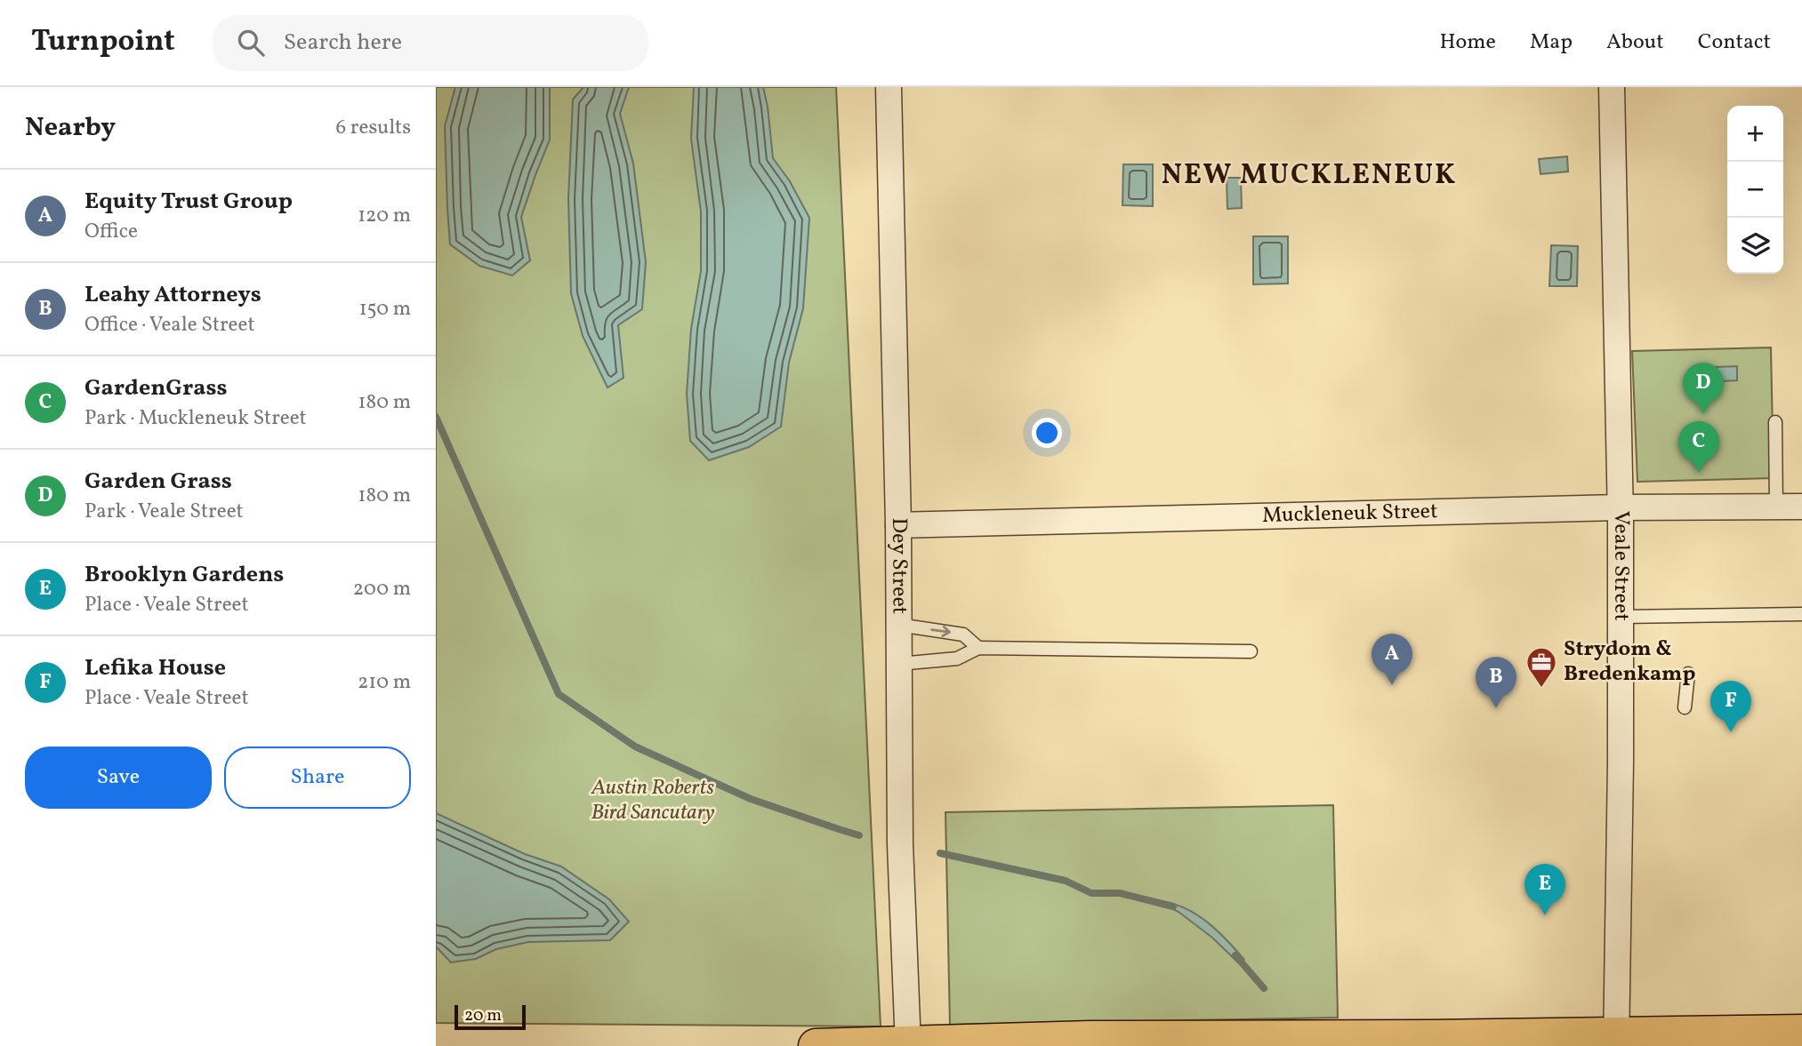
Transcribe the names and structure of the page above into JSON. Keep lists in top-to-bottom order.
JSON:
{
  "streets": {
    "street": ["Muckleneuk Street", "Veale Street", "Dey Street"]
  },
  "crossings": [
    ["Muckleneuk Street", "Veale Street"],
    ["Muckleneuk Street", "Dey Street"]
  ],
  "districts": ["NEW MUCKLENEUK"],
  "parks": ["Austin Roberts Bird Sancutary"],
  "places": {
    "office": ["Strydom & Bredenkamp"]
  },
  "scale_bar": "20 m",
  "page": {
    "header": "Turnpoint",
    "search": "Search here",
    "nav": [
      "Home",
      "Map",
      "About",
      "Contact"
    ],
    "heading": ["Nearby", "6 results"],
    "map_buttons": ["+", "−"],
    "list": [
      {
        "mark": "A",
        "name": "Equity Trust Group",
        "note": "Office",
        "value": "120 m"
      },
      {
        "mark": "B",
        "name": "Leahy Attorneys",
        "note": "Office · Veale Street",
        "value": "150 m"
      },
      {
        "mark": "C",
        "name": "GardenGrass",
        "note": "Park · Muckleneuk Street",
        "value": "180 m"
      },
      {
        "mark": "D",
        "name": "Garden Grass",
        "note": "Park · Veale Street",
        "value": "180 m"
      },
      {
        "mark": "E",
        "name": "Brooklyn Gardens",
        "note": "Place · Veale Street",
        "value": "200 m"
      },
      {
        "mark": "F",
        "name": "Lefika House",
        "note": "Place · Veale Street",
        "value": "210 m"
      }
    ],
    "pins": [
      "D",
      "C",
      "A",
      "B",
      "F",
      "E"
    ],
    "buttons": ["Save", "Share"],
    "scale": "20 m"
  }
}
